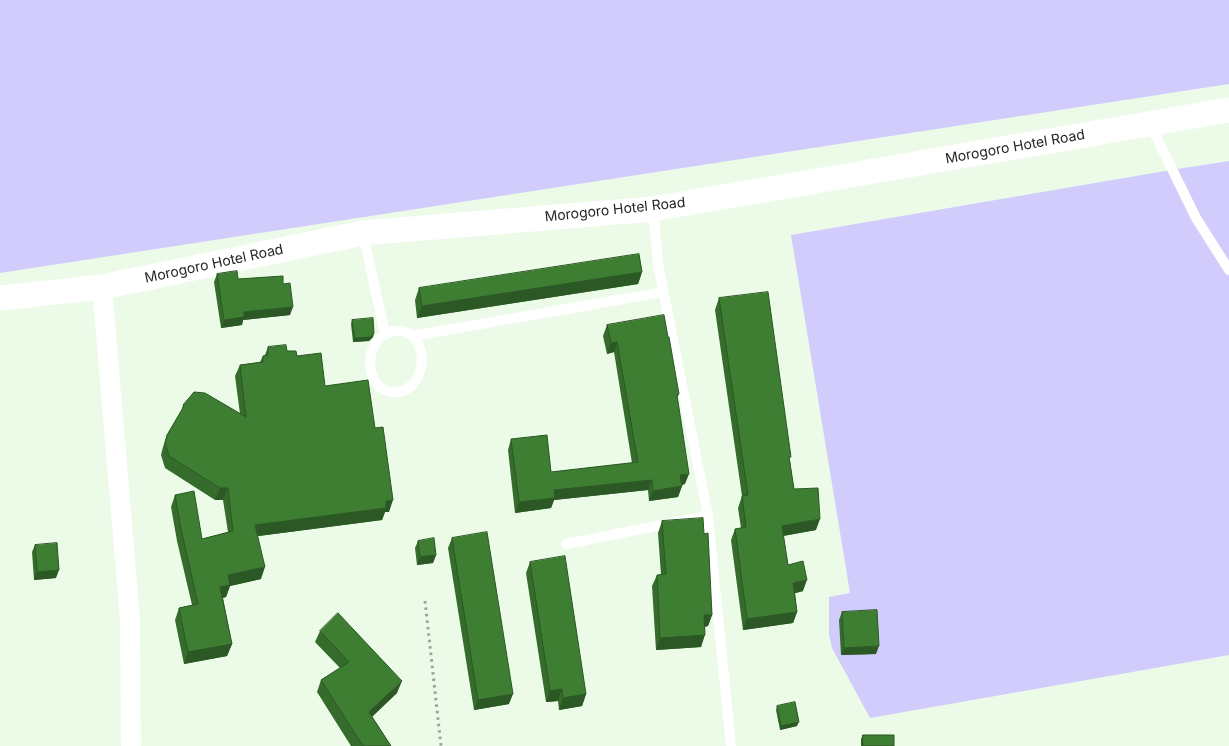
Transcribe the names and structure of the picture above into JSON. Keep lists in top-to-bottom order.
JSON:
{
  "streets": {
    "street": ["Morogoro Hotel Road"]
  }
}
